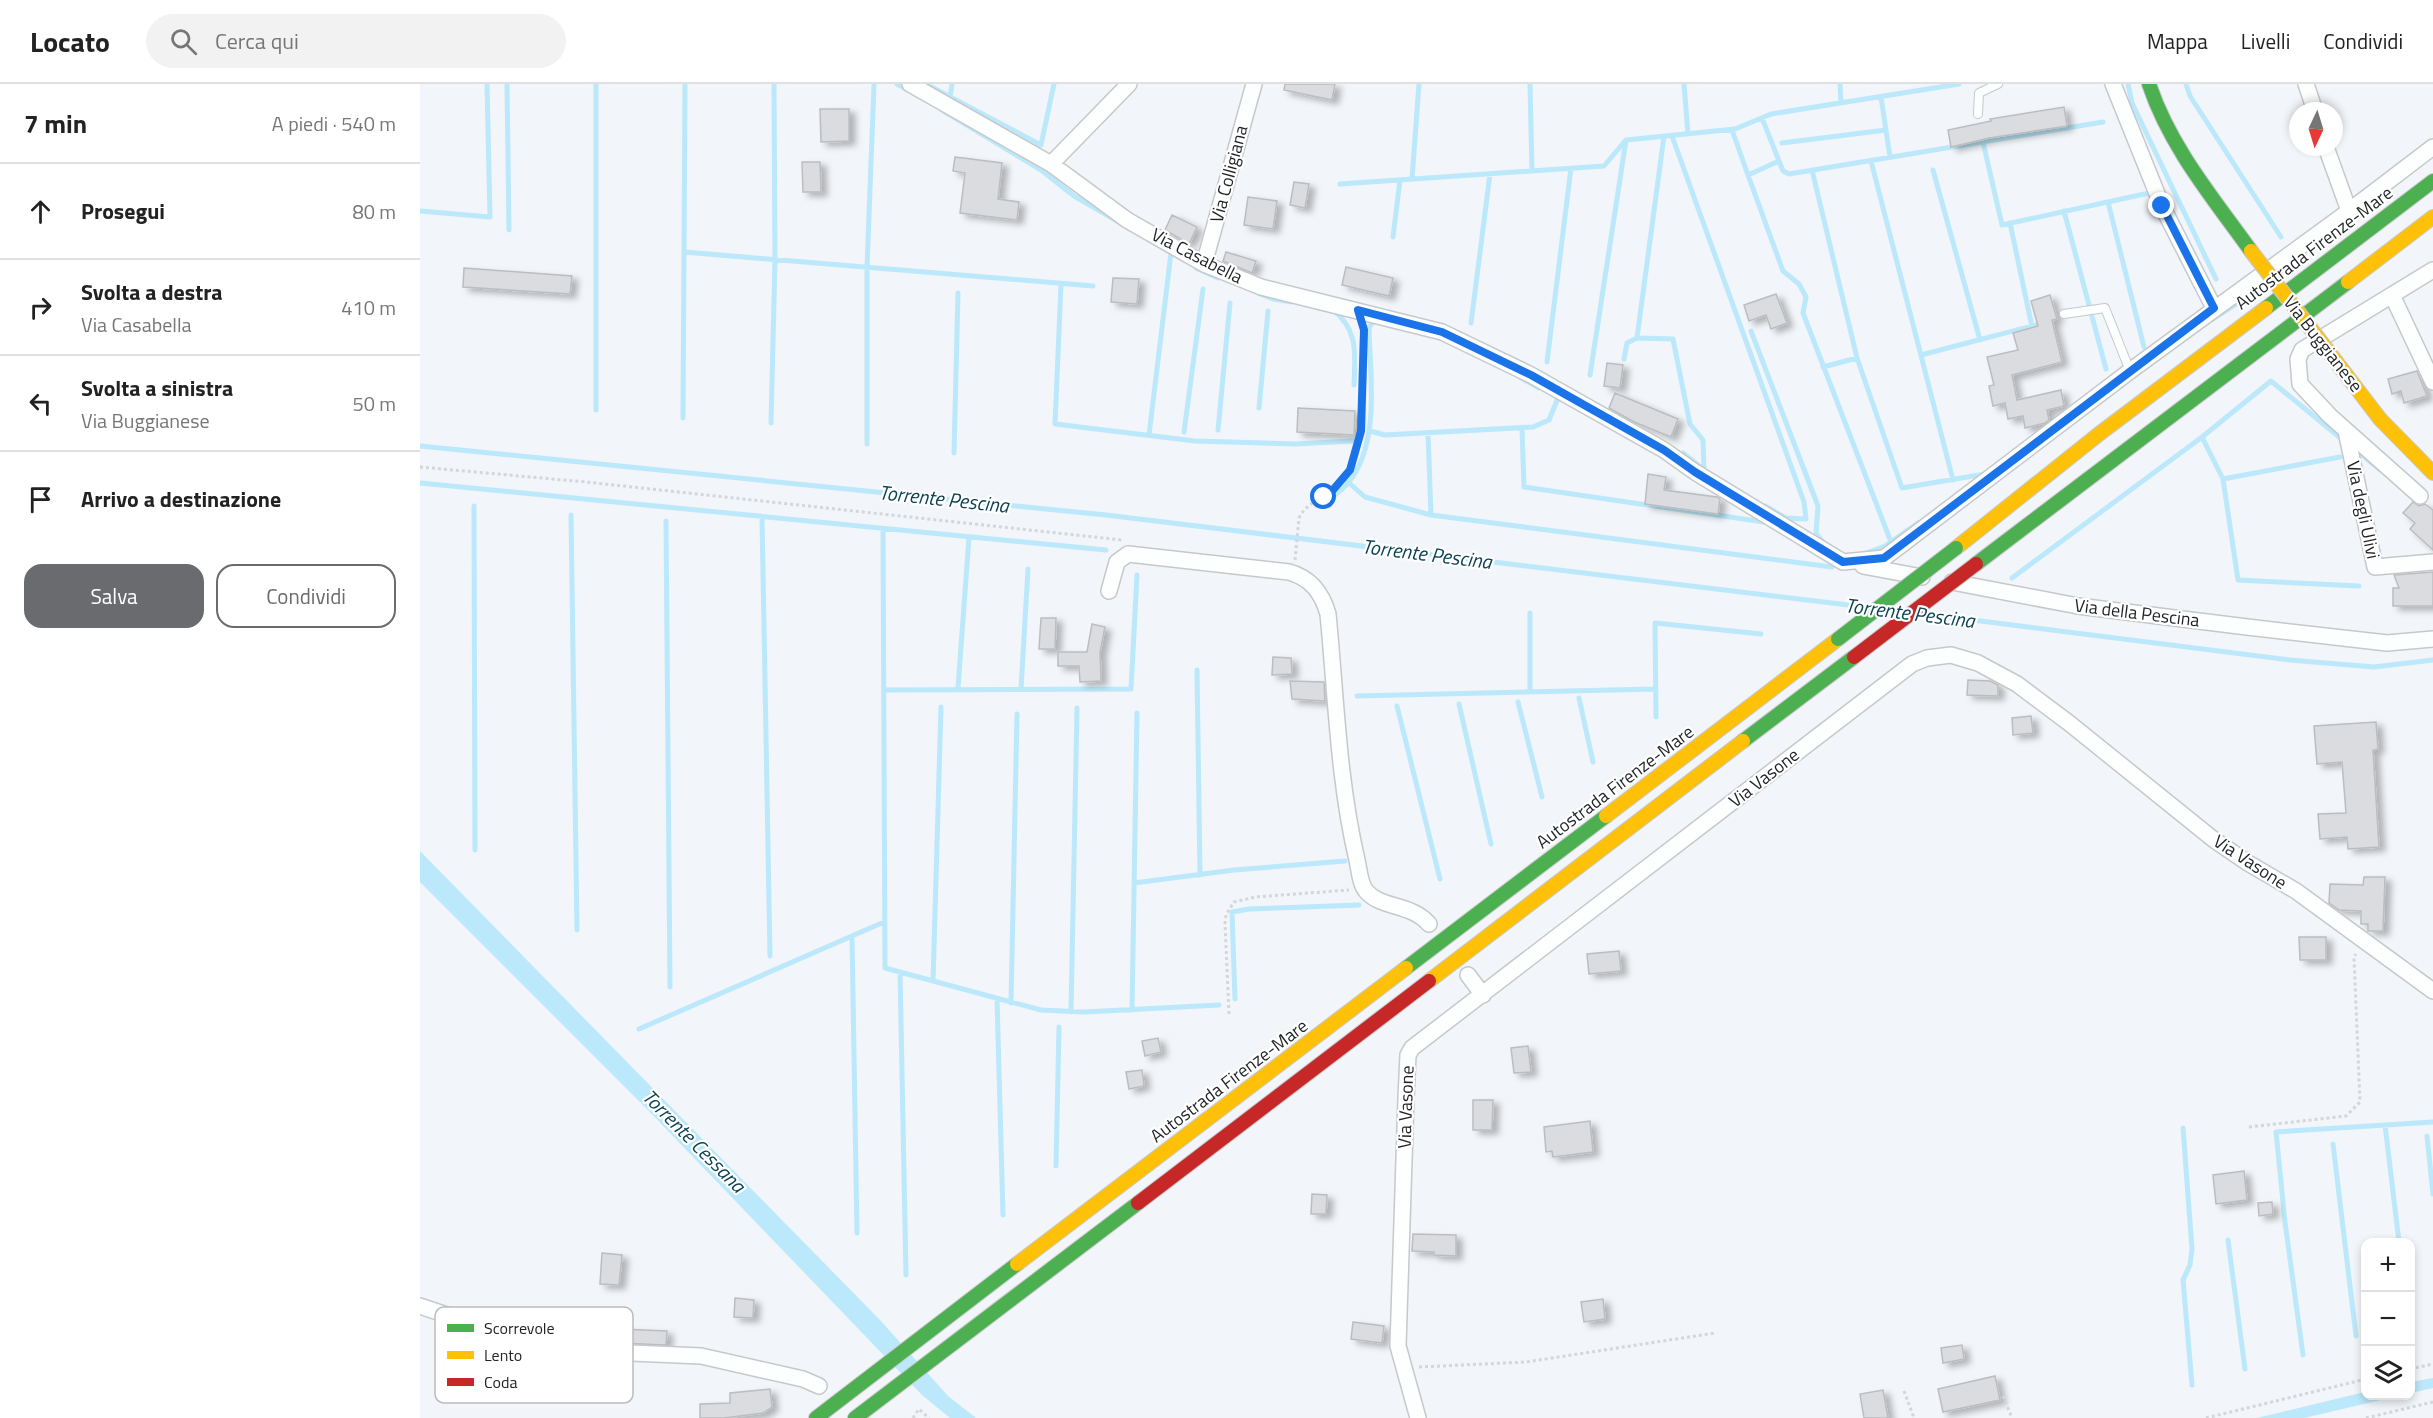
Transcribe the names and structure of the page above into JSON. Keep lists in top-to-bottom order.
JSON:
{
  "streets": {
    "main road": ["Autostrada Firenze-Mare", "Via Buggianese"],
    "street": [
      "Via Colligiana",
      "Via Casabella",
      "Via degli Ulivi",
      "Via della Pescina",
      "Via Vasone"
    ]
  },
  "crossings": [
    ["Via Colligiana", "Via Casabella"],
    ["Via Casabella", "Via della Pescina"]
  ],
  "water": ["Torrente Pescina", "Torrente Cessana"],
  "legend": ["Scorrevole", "Lento", "Coda"],
  "north": "bottom",
  "page": {
    "header": "Locato",
    "search": "Cerca qui",
    "nav": ["Mappa", "Livelli", "Condividi"],
    "heading": ["7 min", "A piedi · 540 m"],
    "list": [
      ["Prosegui", "80 m"],
      ["Svolta a destra", "Via Casabella", "410 m"],
      ["Svolta a sinistra", "Via Buggianese", "50 m"],
      "Arrivo a destinazione"
    ],
    "buttons": ["Salva", "Condividi"],
    "map_buttons": ["+", "−"]
  }
}
